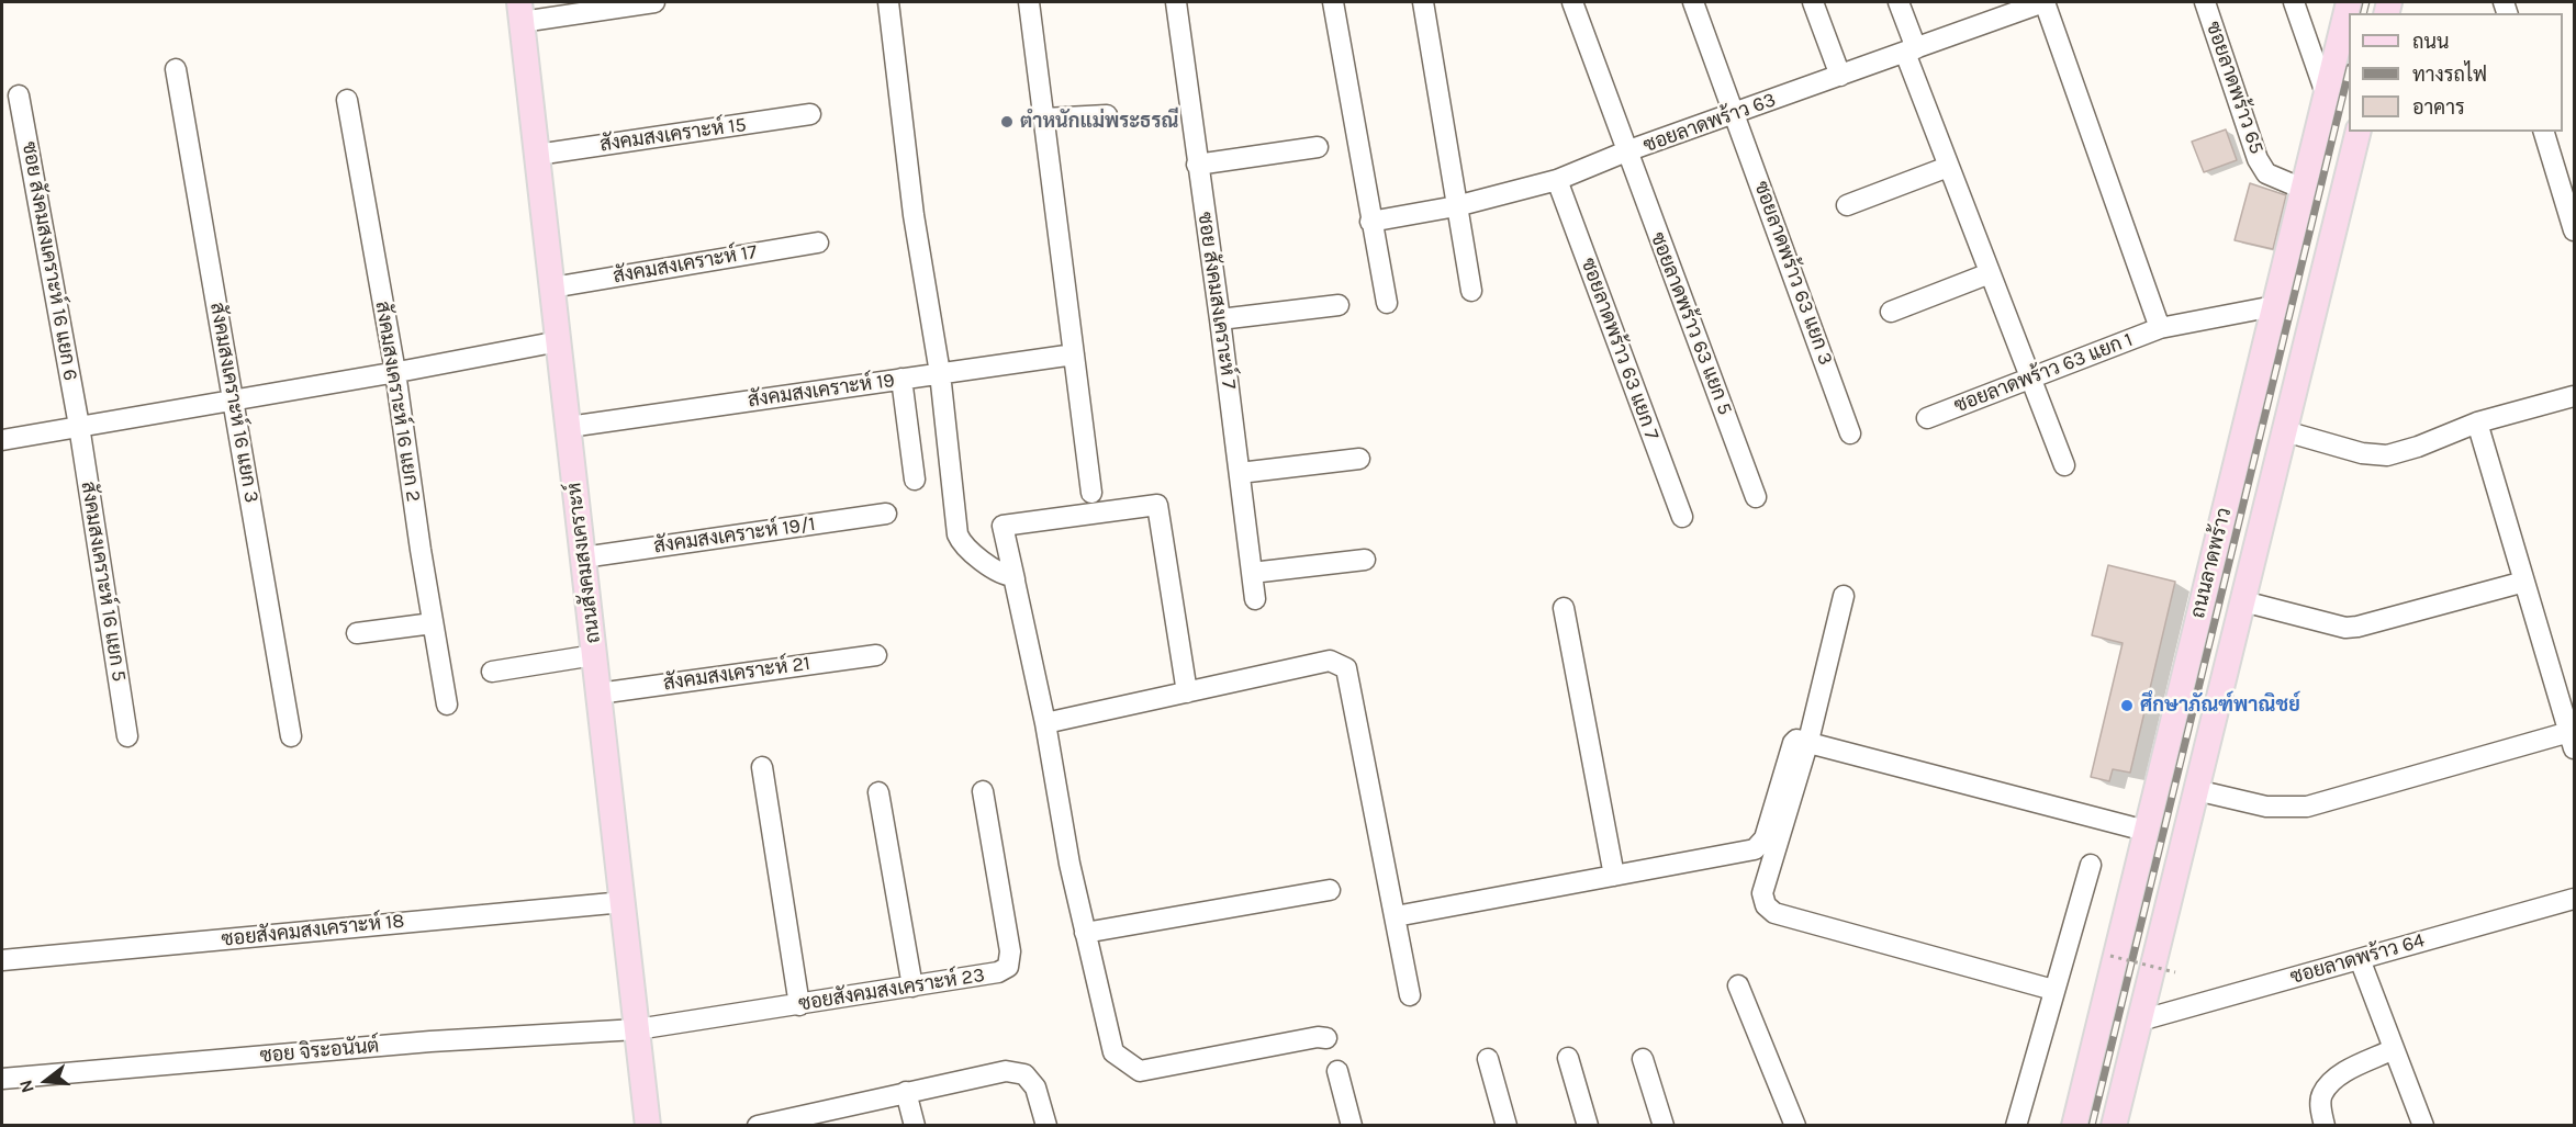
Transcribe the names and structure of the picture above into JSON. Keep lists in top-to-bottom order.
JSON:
{
  "streets": {
    "main road": ["ถนนสังคมสงเคราะห์", "ถนนลาดพร้าว"],
    "street": [
      "ซอยลาดพร้าว 65",
      "ซอยลาดพร้าว 63",
      "สังคมสงเคราะห์ 15",
      "ซอย สังคมสงเคราะห์ 16 แยก 6",
      "สังคมสงเคราะห์ 17",
      "ซอยลาดพร้าว 63 แยก 3",
      "ซอย สังคมสงเคราะห์ 7",
      "ซอยลาดพร้าว 63 แยก 5",
      "ซอยลาดพร้าว 63 แยก 7",
      "ซอยลาดพร้าว 63 แยก 1",
      "สังคมสงเคราะห์ 19",
      "สังคมสงเคราะห์ 16 แยก 2",
      "สังคมสงเคราะห์ 16 แยก 3",
      "สังคมสงเคราะห์ 19/1",
      "สังคมสงเคราะห์ 16 แยก 5",
      "สังคมสงเคราะห์ 21",
      "ซอยสังคมสงเคราะห์ 18",
      "ซอยลาดพร้าว 64",
      "ซอยสังคมสงเคราะห์ 23",
      "ซอย จิระอนันต์"
    ]
  },
  "crossings": [
    ["ซอยลาดพร้าว 65", "ถนนลาดพร้าว"],
    ["ซอยลาดพร้าว 63", "ซอยลาดพร้าว 63 แยก 3"],
    ["ซอยลาดพร้าว 63", "ซอยลาดพร้าว 63 แยก 5"],
    ["ซอยลาดพร้าว 63", "ซอยลาดพร้าว 63 แยก 7"],
    ["ซอยลาดพร้าว 63", "ซอยลาดพร้าว 63 แยก 1"],
    ["สังคมสงเคราะห์ 15", "ถนนสังคมสงเคราะห์"],
    ["ซอย สังคมสงเคราะห์ 16 แยก 6", "สังคมสงเคราะห์ 16 แยก 5"],
    ["สังคมสงเคราะห์ 17", "ถนนสังคมสงเคราะห์"],
    ["สังคมสงเคราะห์ 19", "ถนนสังคมสงเคราะห์"],
    ["สังคมสงเคราะห์ 19/1", "ถนนสังคมสงเคราะห์"],
    ["ถนนสังคมสงเคราะห์", "สังคมสงเคราะห์ 21"],
    ["ถนนสังคมสงเคราะห์", "ซอยสังคมสงเคราะห์ 18"],
    ["ถนนสังคมสงเคราะห์", "ซอยสังคมสงเคราะห์ 23"],
    ["ถนนสังคมสงเคราะห์", "ซอย จิระอนันต์"],
    ["ถนนลาดพร้าว", "ซอยลาดพร้าว 64"],
    ["ซอยสังคมสงเคราะห์ 23", "ซอย จิระอนันต์"]
  ],
  "places": ["ตำหนักแม่พระธรณี", "ศึกษาภัณฑ์พาณิชย์"],
  "legend": ["ถนน", "ทางรถไฟ", "อาคาร"],
  "north": "left"
}
